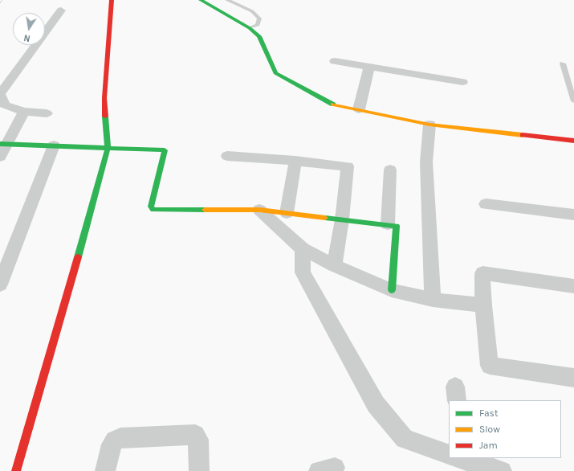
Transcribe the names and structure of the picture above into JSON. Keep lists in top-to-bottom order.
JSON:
{
  "legend": ["Fast", "Slow", "Jam"],
  "north": "bottom"
}
